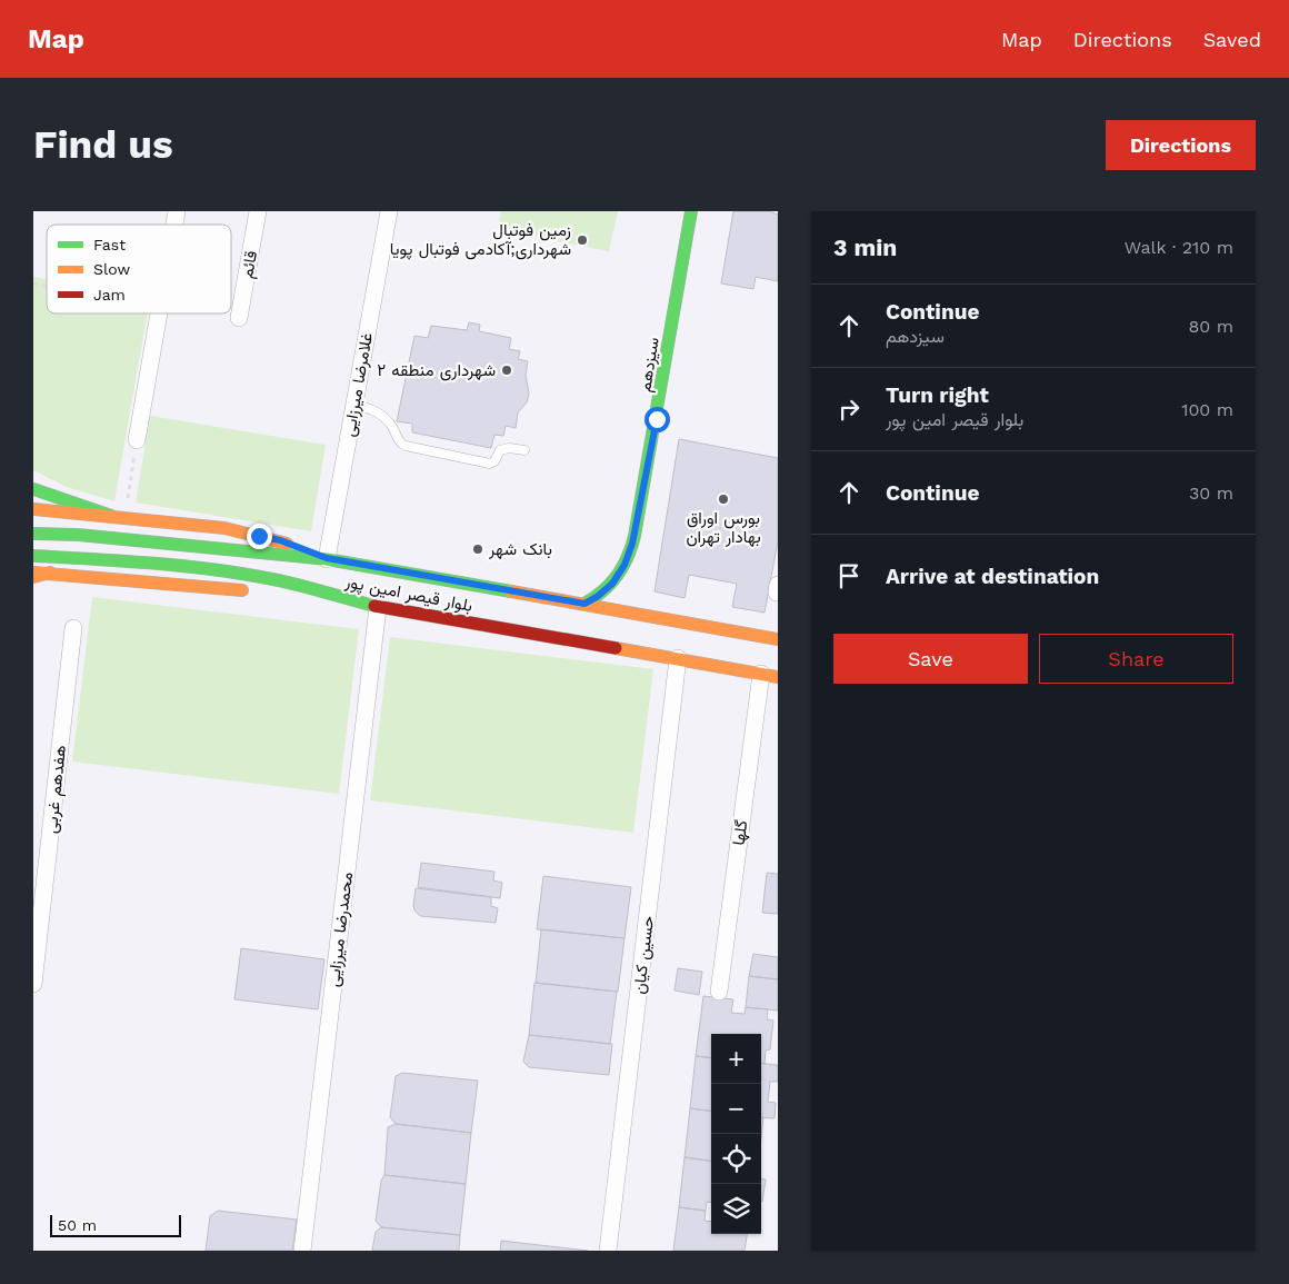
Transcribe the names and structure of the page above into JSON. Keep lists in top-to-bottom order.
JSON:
{
  "streets": {
    "main road": ["سیزدهم", "بلوار قیصر امین پور"],
    "street": [
      "قائم",
      "غلامرضا میرزایی",
      "هفدهم غربی",
      "گلها",
      "محمدرضا میرزایی",
      "حسین کیان"
    ]
  },
  "crossings": [
    ["سیزدهم", "بلوار قیصر امین پور"],
    ["غلامرضا میرزایی", "بلوار قیصر امین پور"],
    ["بلوار قیصر امین پور", "گلها"],
    ["بلوار قیصر امین پور", "محمدرضا میرزایی"],
    ["بلوار قیصر امین پور", "حسین کیان"]
  ],
  "places": [
    "زمین فوتبال شهرداری;آکادمی فوتبال پویا",
    "شهرداری منطقه ۲",
    "بورس اوراق بهادار تهران",
    "بانک شهر"
  ],
  "legend": ["Fast", "Slow", "Jam"],
  "scale_bar": "50 m",
  "page": {
    "header": "Map",
    "nav": ["Map", "Directions", "Saved"],
    "buttons": [
      "Directions",
      ["Save", "Share"]
    ],
    "title": "Find us",
    "heading": ["3 min", "Walk · 210 m"],
    "list": [
      ["Continue", "سیزدهم", "80 m"],
      ["Turn right", "بلوار قیصر امین پور", "100 m"],
      ["Continue", "30 m"],
      "Arrive at destination"
    ],
    "map_buttons": ["+", "−"],
    "scale": "50 m"
  }
}
